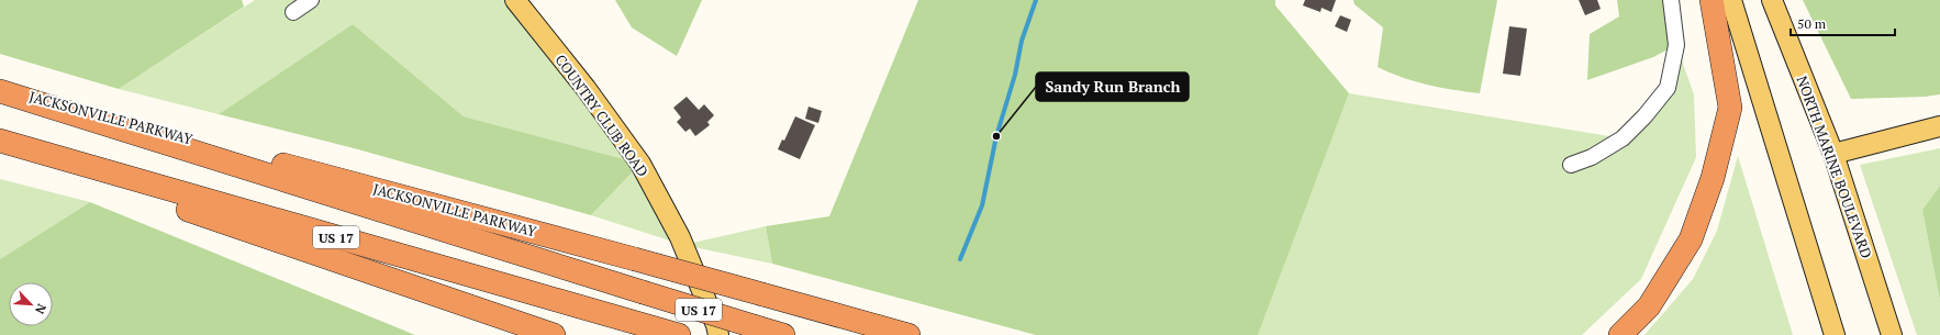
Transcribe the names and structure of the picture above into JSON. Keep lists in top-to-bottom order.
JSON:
{
  "streets": {
    "highway": ["JACKSONVILLE PARKWAY", "US 17"],
    "main road": ["COUNTRY CLUB ROAD", "NORTH MARINE BOULEVARD"]
  },
  "crossings": [
    ["JACKSONVILLE PARKWAY", "US 17"]
  ],
  "places": ["Sandy Run Branch"],
  "scale_bar": "50 m",
  "north": "bottom right"
}
